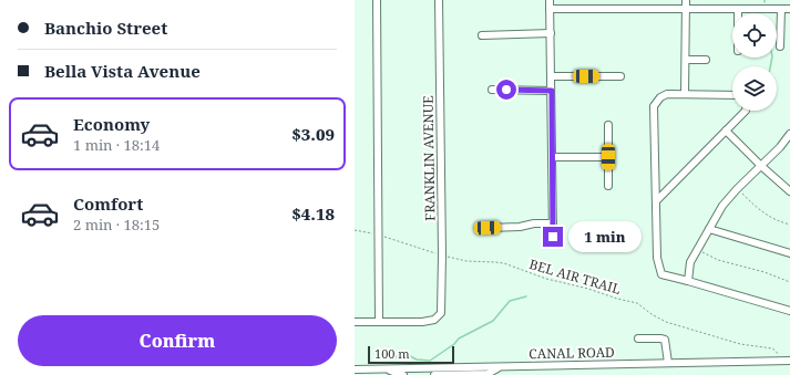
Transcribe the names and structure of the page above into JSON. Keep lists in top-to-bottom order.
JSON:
{
  "streets": {
    "street": ["FRANKLIN AVENUE", "CANAL ROAD"],
    "path": ["BEL AIR TRAIL"]
  },
  "crossings": [
    ["FRANKLIN AVENUE", "BEL AIR TRAIL"],
    ["BEL AIR TRAIL", "CANAL ROAD"]
  ],
  "scale_bar": "100 m",
  "page": {
    "banner": ["Banchio Street", "Bella Vista Avenue"],
    "list": [
      {
        "name": "Economy",
        "note": "1 min · 18:14",
        "value": "$3.09"
      },
      {
        "name": "Comfort",
        "note": "2 min · 18:15",
        "value": "$4.18"
      }
    ],
    "bubble": "1 min",
    "buttons": "Confirm",
    "scale": "100 m"
  }
}
